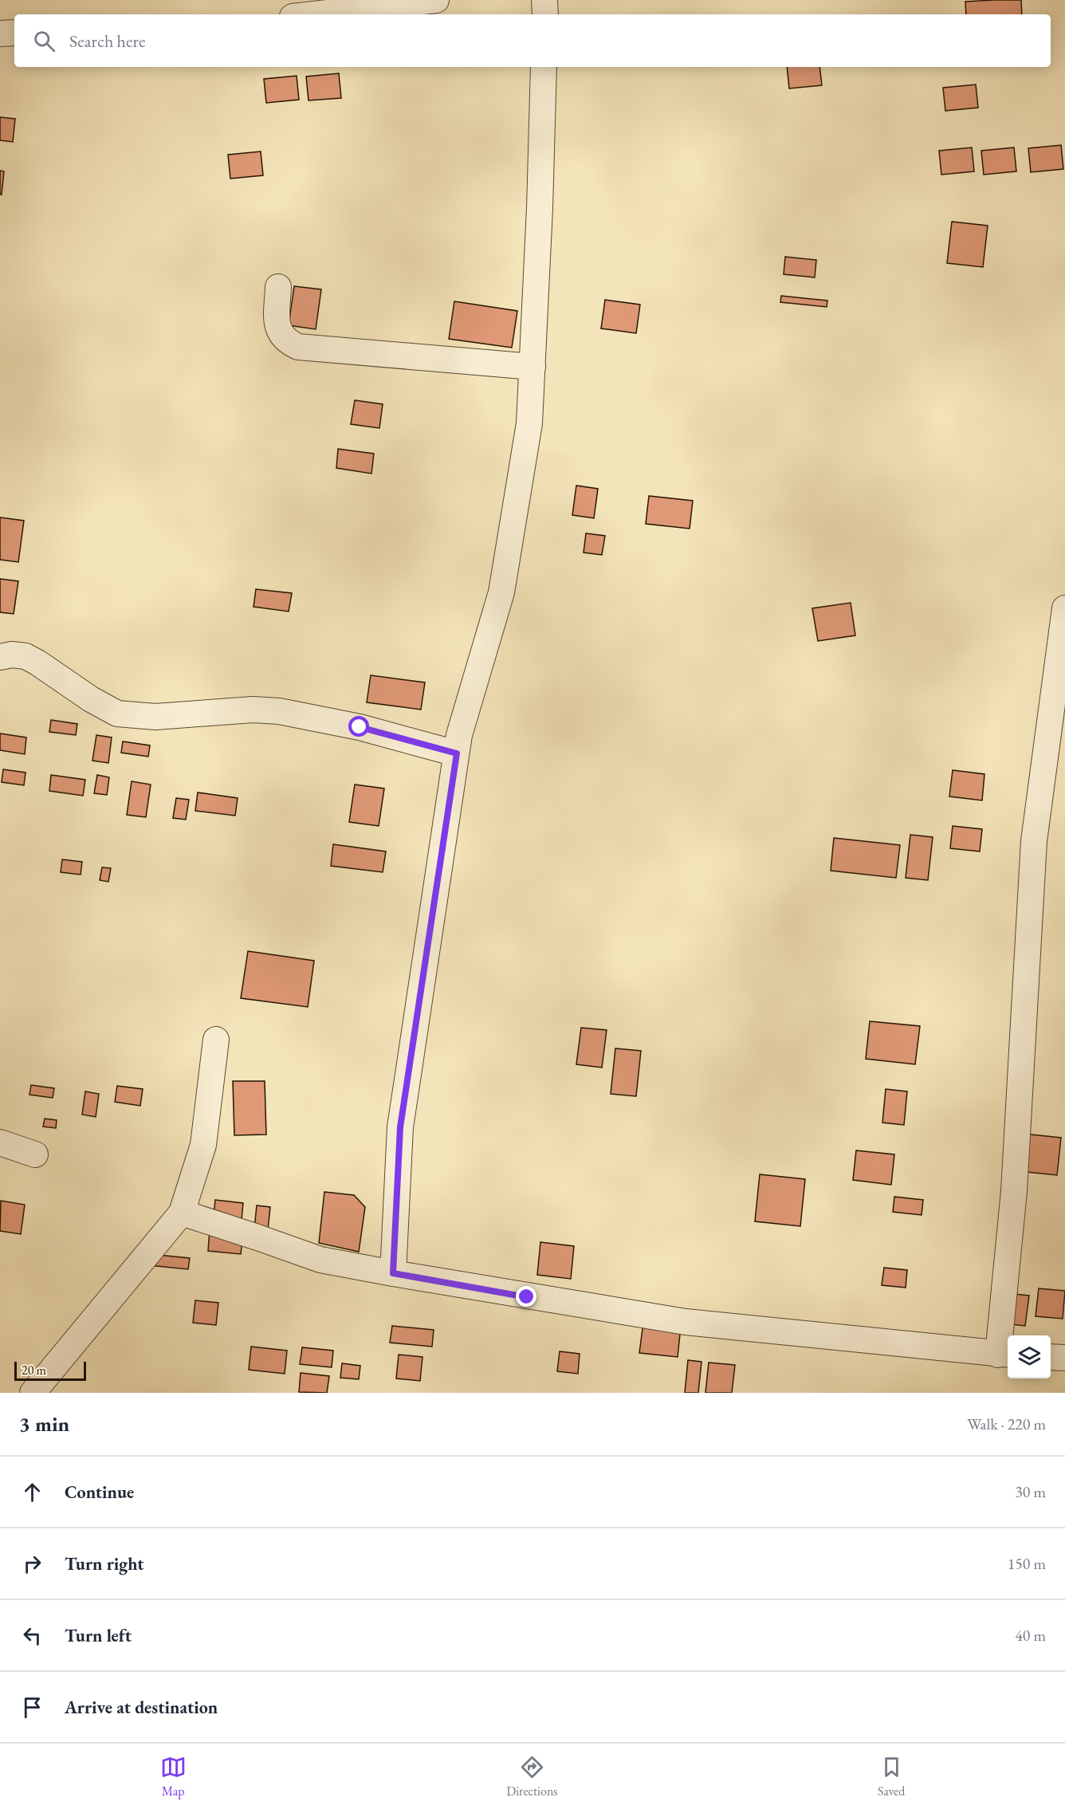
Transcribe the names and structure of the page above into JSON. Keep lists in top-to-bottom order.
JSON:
{
  "scale_bar": "20 m",
  "page": {
    "search": "Search here",
    "scale": "20 m",
    "heading": ["3 min", "Walk · 220 m"],
    "list": [
      ["Continue", "30 m"],
      ["Turn right", "150 m"],
      ["Turn left", "40 m"],
      "Arrive at destination"
    ],
    "nav": ["Map", "Directions", "Saved"]
  }
}
